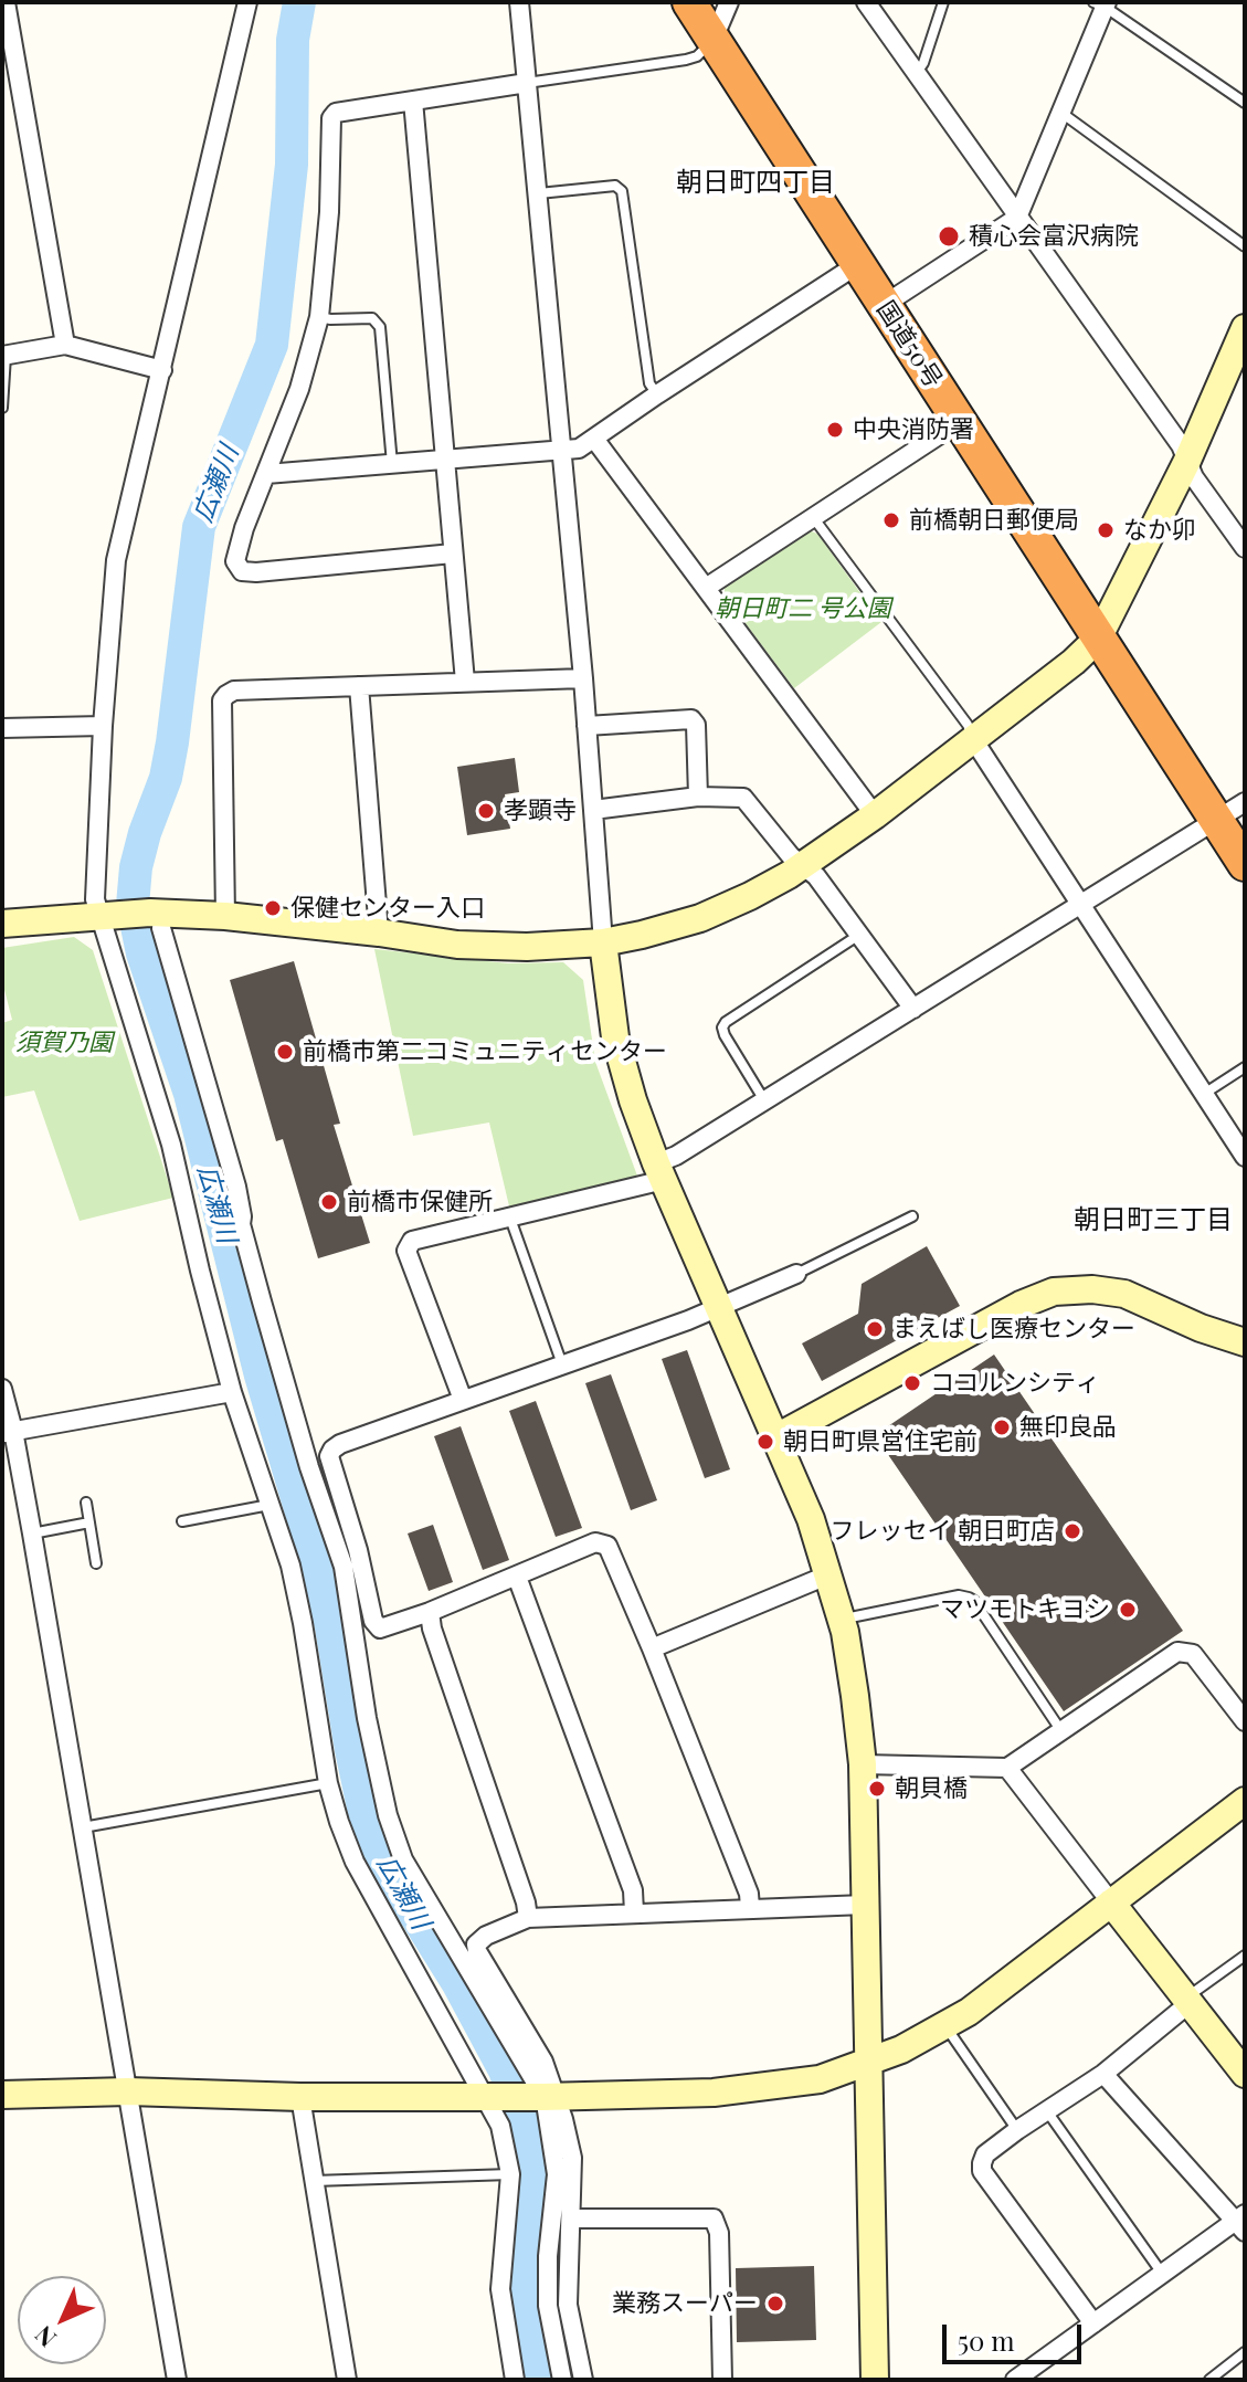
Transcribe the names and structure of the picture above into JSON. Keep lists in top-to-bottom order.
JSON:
{
  "streets": {
    "highway": ["国道50号"]
  },
  "districts": ["朝日町四丁目", "朝日町三丁目"],
  "water": ["広瀬川"],
  "parks": ["朝日町二 号公園", "須賀乃園"],
  "places": [
    "積心会富沢病院",
    "中央消防署",
    "前橋朝日郵便局",
    "なか卯",
    "孝顕寺",
    "保健センター入口",
    "前橋市第二コミュニティセンター",
    "前橋市保健所",
    "まえばし医療センター",
    "ココルンシティ",
    "無印良品",
    "朝日町県営住宅前",
    "フレッセイ 朝日町店",
    "マツモトキヨシ",
    "朝貝橋",
    "業務スーパー"
  ],
  "scale_bar": "50 m",
  "north": "bottom left"
}
